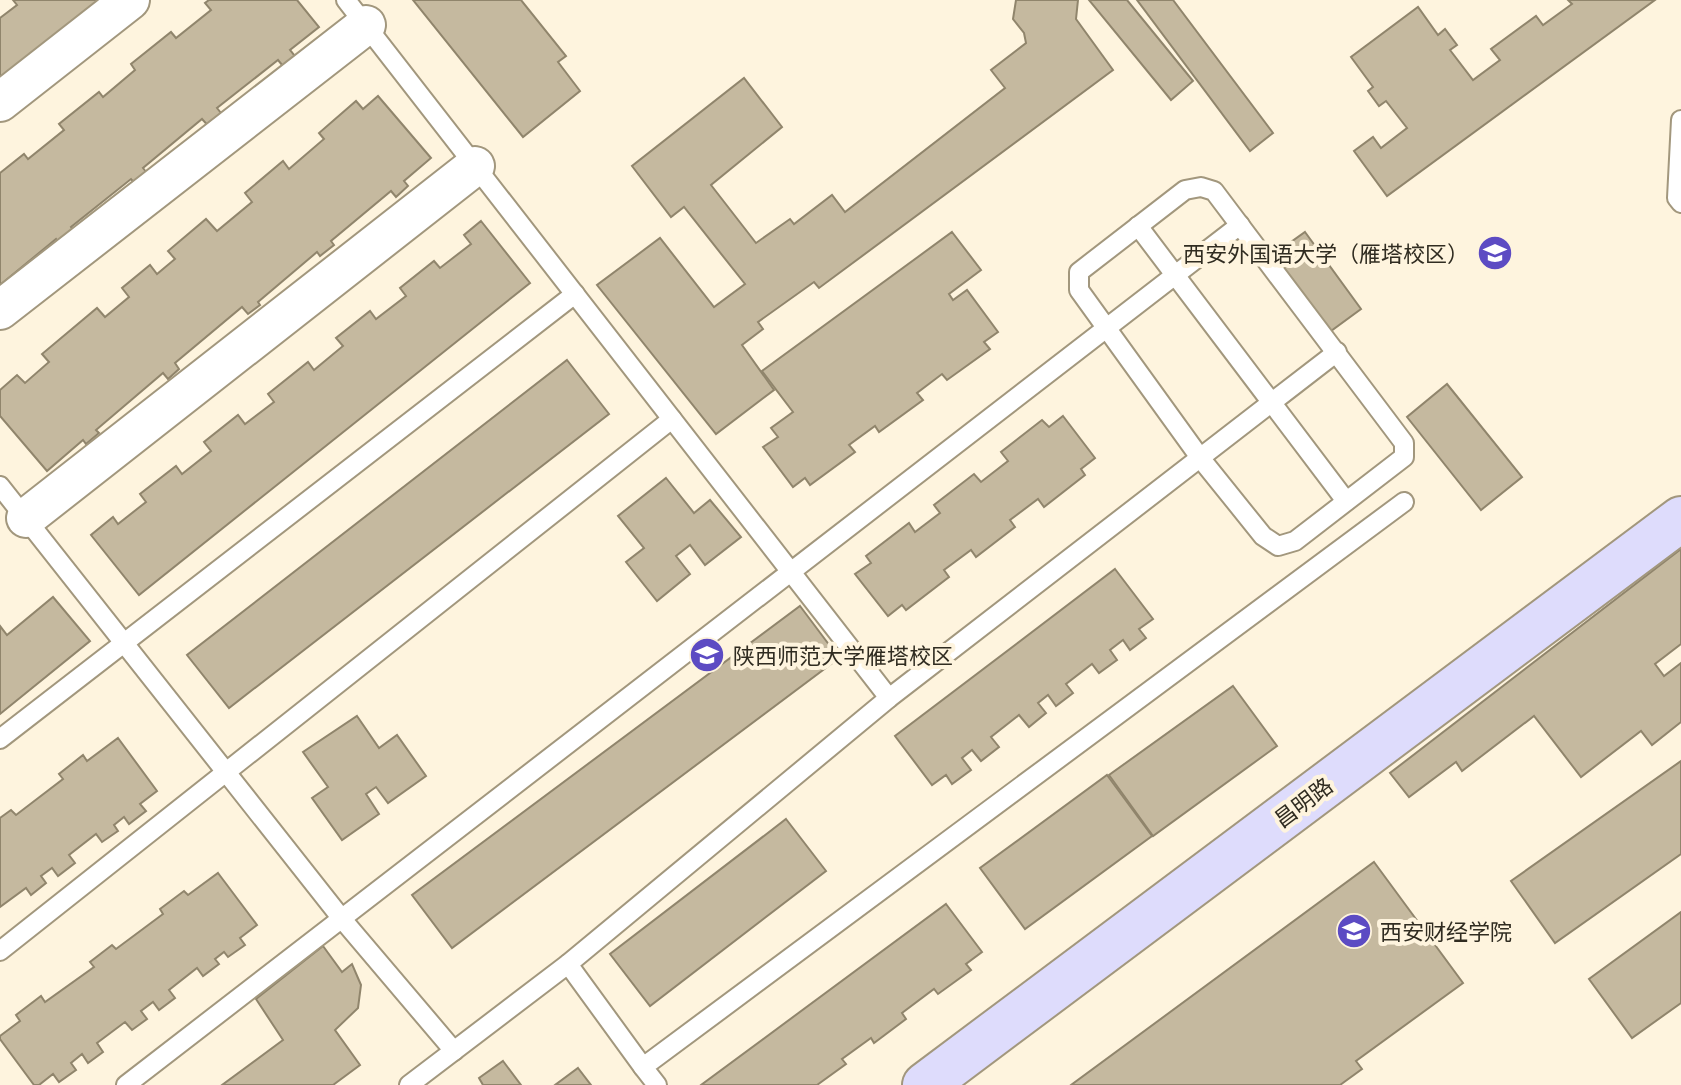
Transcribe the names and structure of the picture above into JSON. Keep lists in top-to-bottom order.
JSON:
{
  "streets": {
    "street": ["昌明路"]
  },
  "places": {
    "school or university": ["西安外国语大学（雁塔校区）", "陕西师范大学雁塔校区", "西安财经学院"]
  }
}
